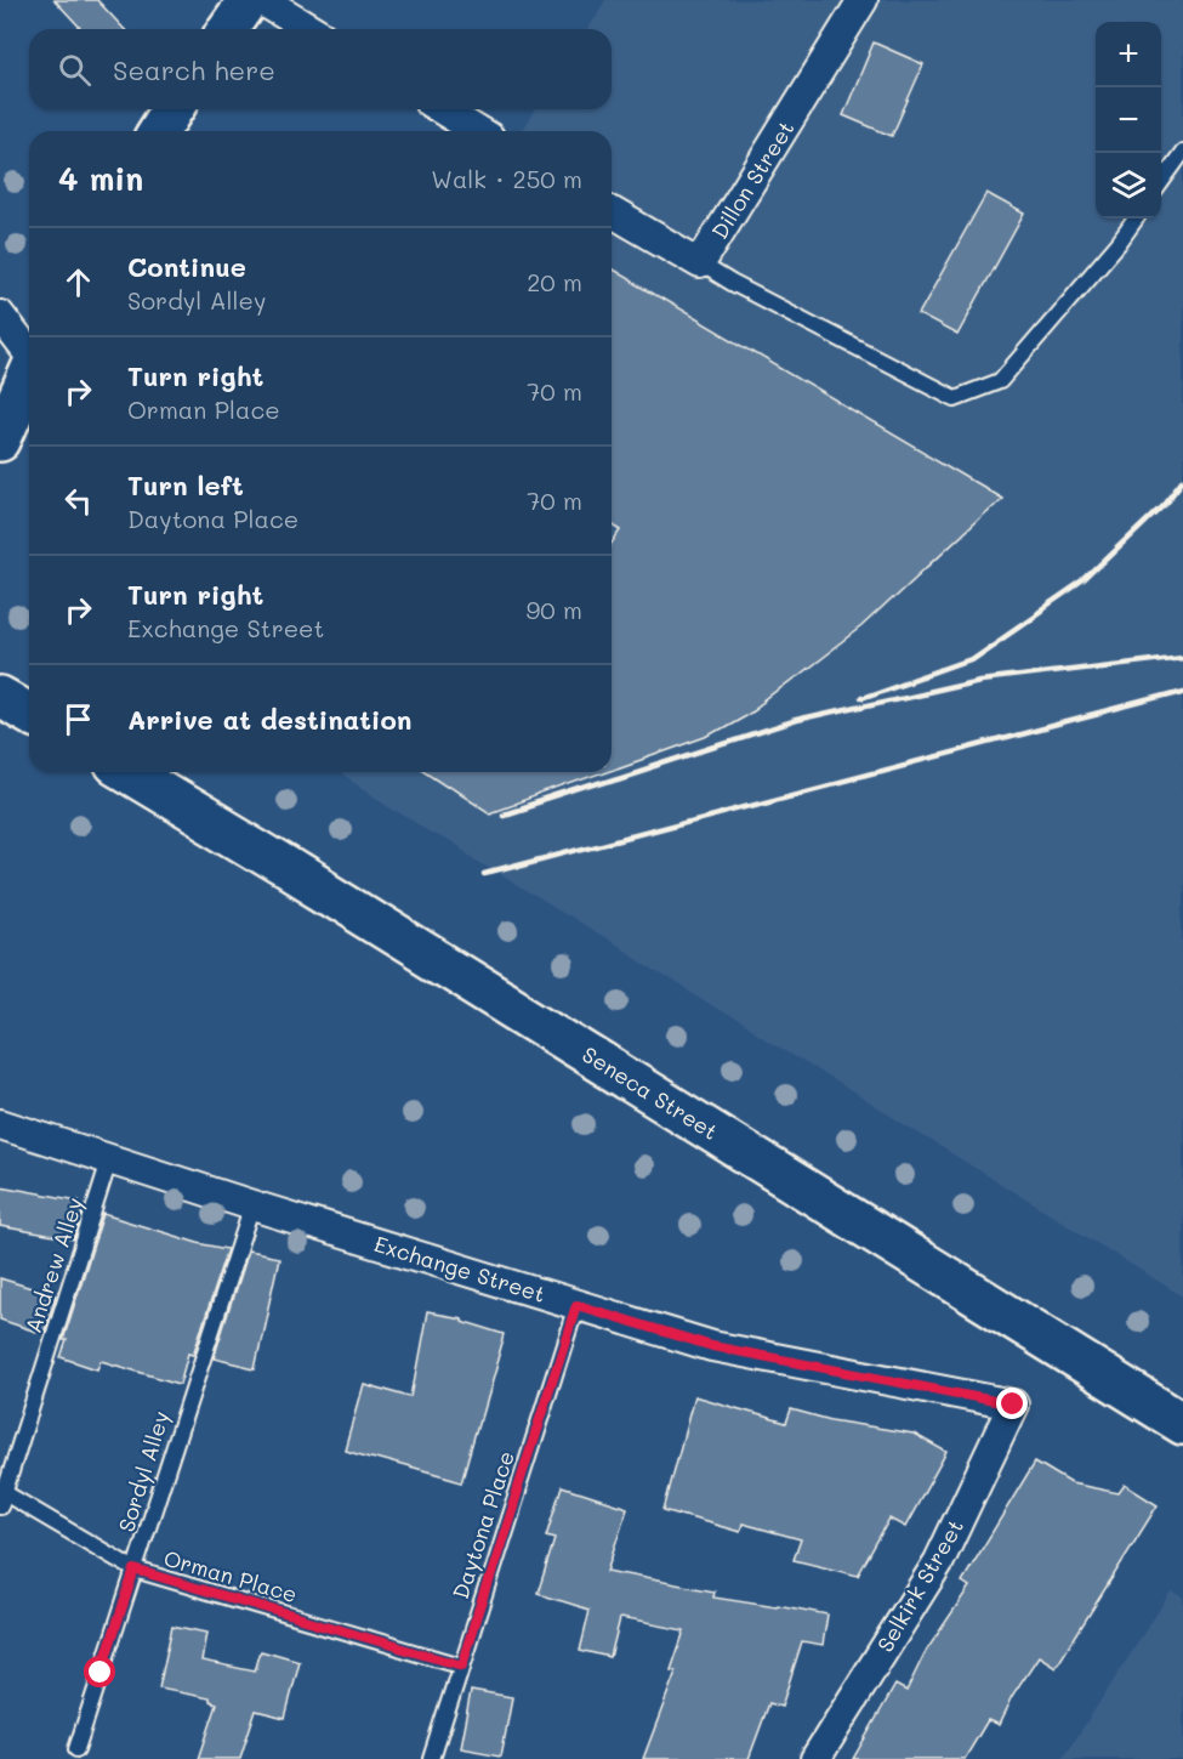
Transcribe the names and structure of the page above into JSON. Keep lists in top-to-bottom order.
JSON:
{
  "streets": {
    "main road": ["Seneca Street"],
    "street": ["Dillon Street", "Exchange Street", "Selkirk Street"],
    "lane": [
      "Andrew Alley",
      "Sordyl Alley",
      "Daytona Place",
      "Orman Place"
    ]
  },
  "crossings": [
    ["Andrew Alley", "Exchange Street"],
    ["Andrew Alley", "Orman Place"],
    ["Exchange Street", "Sordyl Alley"],
    ["Exchange Street", "Daytona Place"],
    ["Exchange Street", "Selkirk Street"],
    ["Sordyl Alley", "Orman Place"],
    ["Daytona Place", "Orman Place"]
  ],
  "page": {
    "map_buttons": ["+", "−"],
    "search": "Search here",
    "heading": ["4 min", "Walk · 250 m"],
    "list": [
      ["Continue", "Sordyl Alley", "20 m"],
      ["Turn right", "Orman Place", "70 m"],
      ["Turn left", "Daytona Place", "70 m"],
      ["Turn right", "Exchange Street", "90 m"],
      "Arrive at destination"
    ]
  }
}
